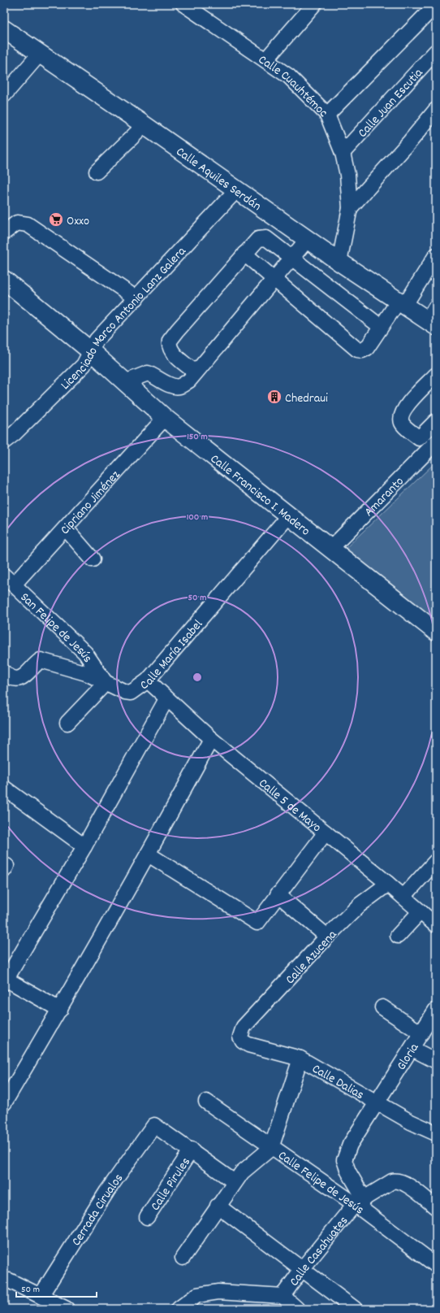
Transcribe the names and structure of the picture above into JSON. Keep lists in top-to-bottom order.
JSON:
{
  "streets": {
    "main road": ["Calle Aquiles Serdán", "Calle Francisco I. Madero"],
    "street": [
      "Calle Cuauhtémoc",
      "Calle Juan Escutia",
      "Licenciado Marco Antonio Lanz Galera",
      "Amaranto",
      "Cipriano Jiménez",
      "San Felipe de Jesús",
      "Calle María Isabel",
      "Calle 5 de Mayo",
      "Calle Azucena",
      "Gloria",
      "Calle Dalias",
      "Calle Felipe de Jesús",
      "Calle Pirules",
      "Cerrada Cirualos",
      "Calle Casahuates"
    ]
  },
  "crossings": [
    ["Calle Cuauhtémoc", "Calle Juan Escutia"],
    ["Calle Cuauhtémoc", "Calle Aquiles Serdán"],
    ["Calle Aquiles Serdán", "Licenciado Marco Antonio Lanz Galera"],
    ["Licenciado Marco Antonio Lanz Galera", "Calle Francisco I. Madero"],
    ["Calle Francisco I. Madero", "Amaranto"],
    ["Calle Francisco I. Madero", "Cipriano Jiménez"],
    ["Calle Francisco I. Madero", "Calle María Isabel"],
    ["Cipriano Jiménez", "San Felipe de Jesús"],
    ["San Felipe de Jesús", "Calle María Isabel"],
    ["Calle María Isabel", "Calle 5 de Mayo"],
    ["Calle 5 de Mayo", "Calle Azucena"],
    ["Calle Azucena", "Calle Dalias"],
    ["Gloria", "Calle Dalias"],
    ["Gloria", "Calle Felipe de Jesús"],
    ["Gloria", "Calle Casahuates"],
    ["Calle Felipe de Jesús", "Calle Casahuates"],
    ["Calle Pirules", "Cerrada Cirualos"]
  ],
  "places": {
    "supermarket": ["Oxxo"],
    "building": ["Chedraui"]
  },
  "scale_bar": "50 m",
  "rings": ["150 m", "100 m", "50 m"]
}
